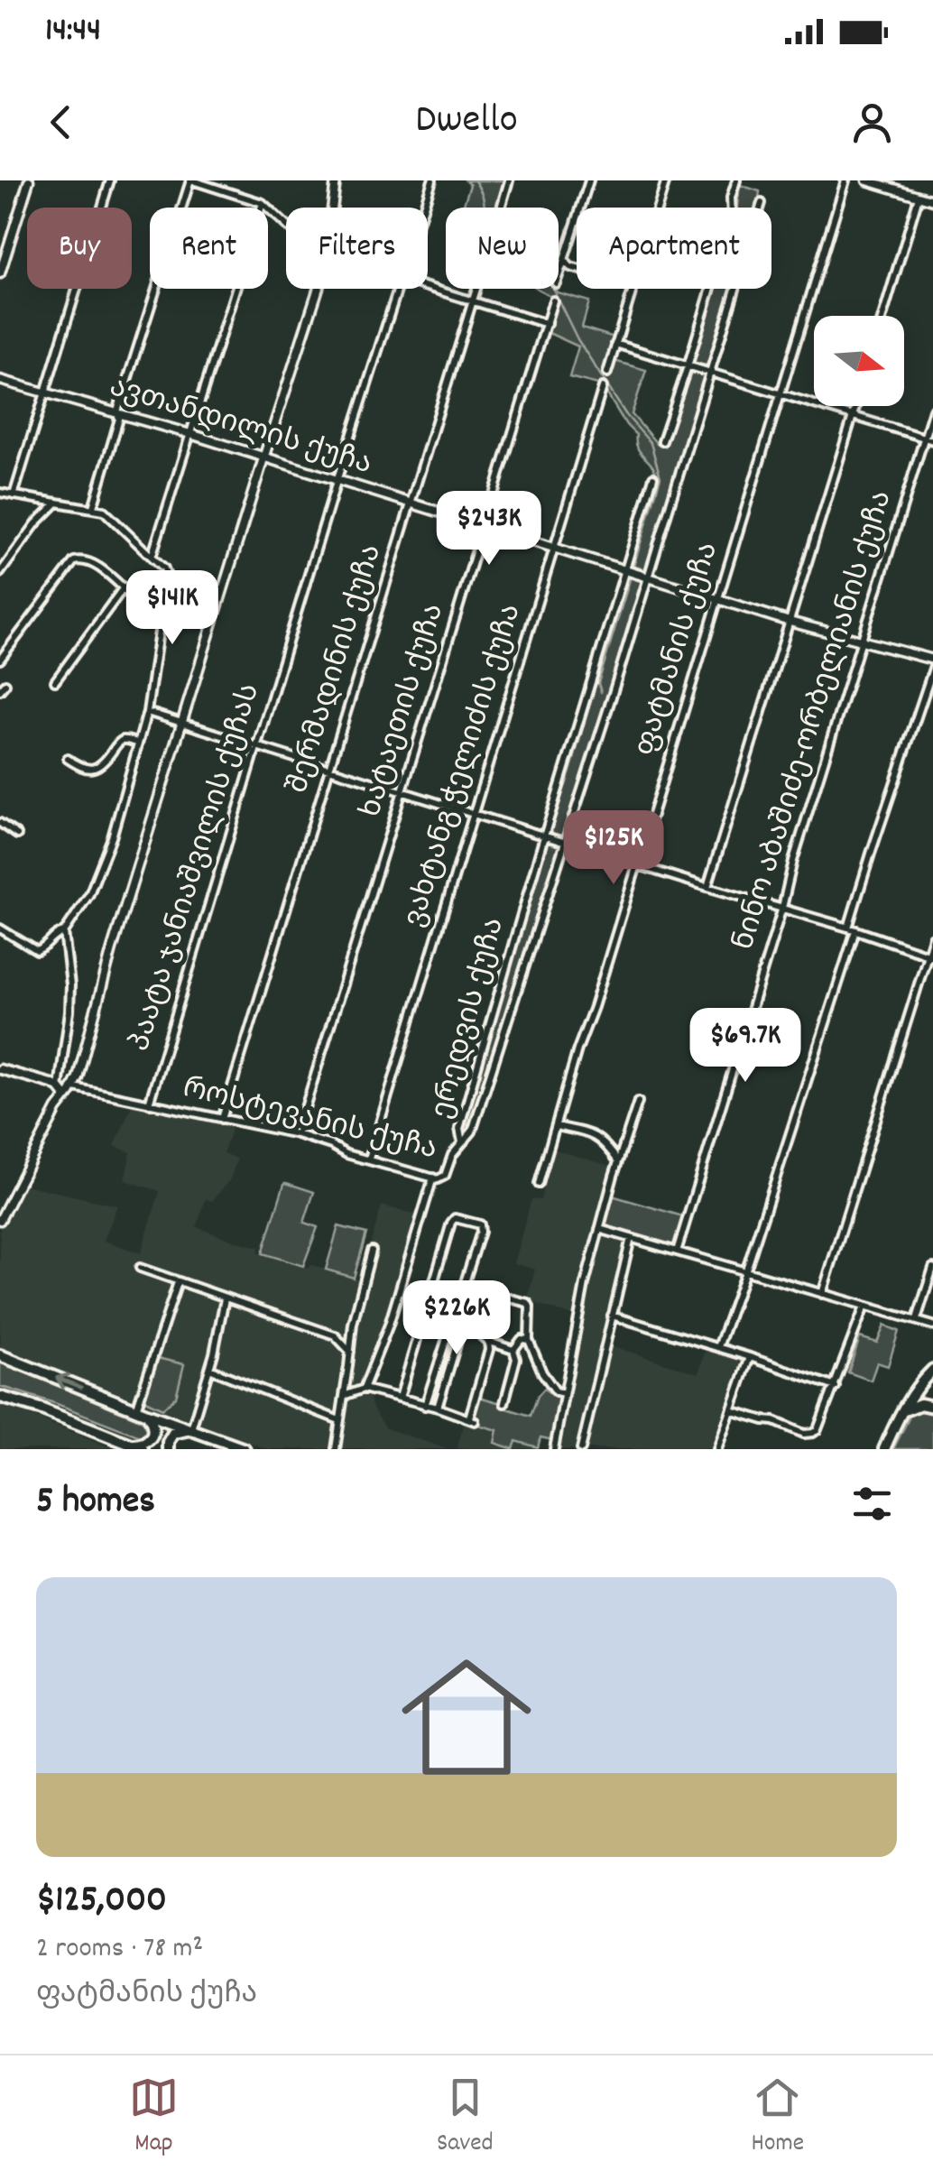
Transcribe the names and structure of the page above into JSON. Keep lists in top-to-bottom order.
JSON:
{
  "streets": {
    "street": [
      "ავთანდილის ქუჩა",
      "ფატმანის ქუჩა",
      "შერმადინის ქუჩა",
      "ხატაეთის ქუჩა",
      "ნინო აბაშიძე-ორბელიანის ქუჩა",
      "ვახტანგ ჭელიძის ქუჩა",
      "პაატა ჯანიაშვილის ქუჩას",
      "ერედვის ქუჩა",
      "როსტევანის ქუჩა"
    ]
  },
  "crossings": [
    ["ავთანდილის ქუჩა", "ფატმანის ქუჩა"],
    ["ავთანდილის ქუჩა", "შერმადინის ქუჩა"],
    ["ავთანდილის ქუჩა", "ხატაეთის ქუჩა"],
    ["ავთანდილის ქუჩა", "ნინო აბაშიძე-ორბელიანის ქუჩა"],
    ["ავთანდილის ქუჩა", "ვახტანგ ჭელიძის ქუჩა"],
    ["ავთანდილის ქუჩა", "პაატა ჯანიაშვილის ქუჩას"],
    ["ავთანდილის ქუჩა", "ერედვის ქუჩა"],
    ["შერმადინის ქუჩა", "როსტევანის ქუჩა"],
    ["ხატაეთის ქუჩა", "როსტევანის ქუჩა"],
    ["ვახტანგ ჭელიძის ქუჩა", "როსტევანის ქუჩა"],
    ["პაატა ჯანიაშვილის ქუჩას", "როსტევანის ქუჩა"],
    ["ერედვის ქუჩა", "როსტევანის ქუჩა"]
  ],
  "north": "right",
  "page": {
    "status": "14:44",
    "header": "Dwello",
    "chip": [
      "Buy",
      "Rent",
      "Filters",
      "New",
      "Apartment"
    ],
    "price": [
      "$243K",
      "$141K",
      "$125K",
      "$69.7K",
      "$226K"
    ],
    "heading": "5 homes",
    "list": [
      {
        "name": "$125,000",
        "note": "2 rooms · 78 m² · ფატმანის ქუჩა"
      }
    ],
    "tabs": ["Map", "Saved", "Home"]
  }
}
